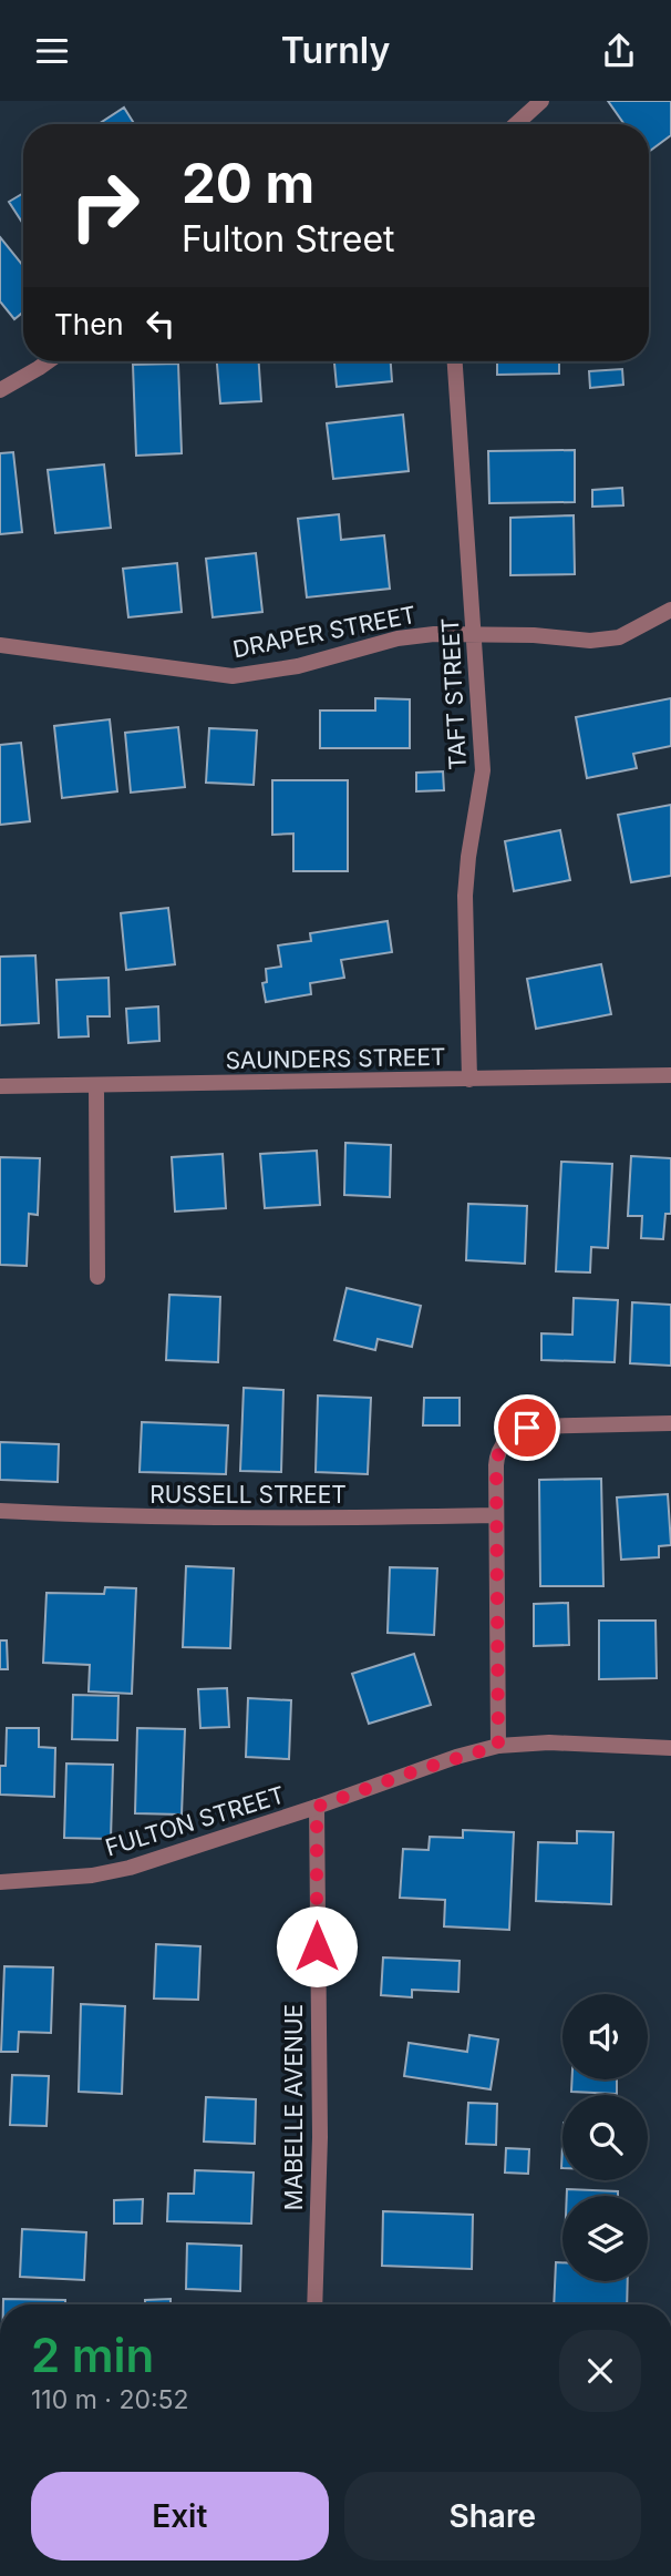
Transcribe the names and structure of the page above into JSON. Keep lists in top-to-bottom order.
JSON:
{
  "streets": {
    "street": [
      "DRAPER STREET",
      "TAFT STREET",
      "SAUNDERS STREET",
      "RUSSELL STREET",
      "FULTON STREET",
      "MABELLE AVENUE"
    ]
  },
  "crossings": [
    ["DRAPER STREET", "TAFT STREET"],
    ["TAFT STREET", "SAUNDERS STREET"],
    ["FULTON STREET", "MABELLE AVENUE"]
  ],
  "page": {
    "header": "Turnly",
    "turn": ["20 m", "Fulton Street"],
    "then": "Then",
    "heading": ["2 min", "110 m · 20:52"],
    "buttons": ["Exit", "Share"]
  }
}
